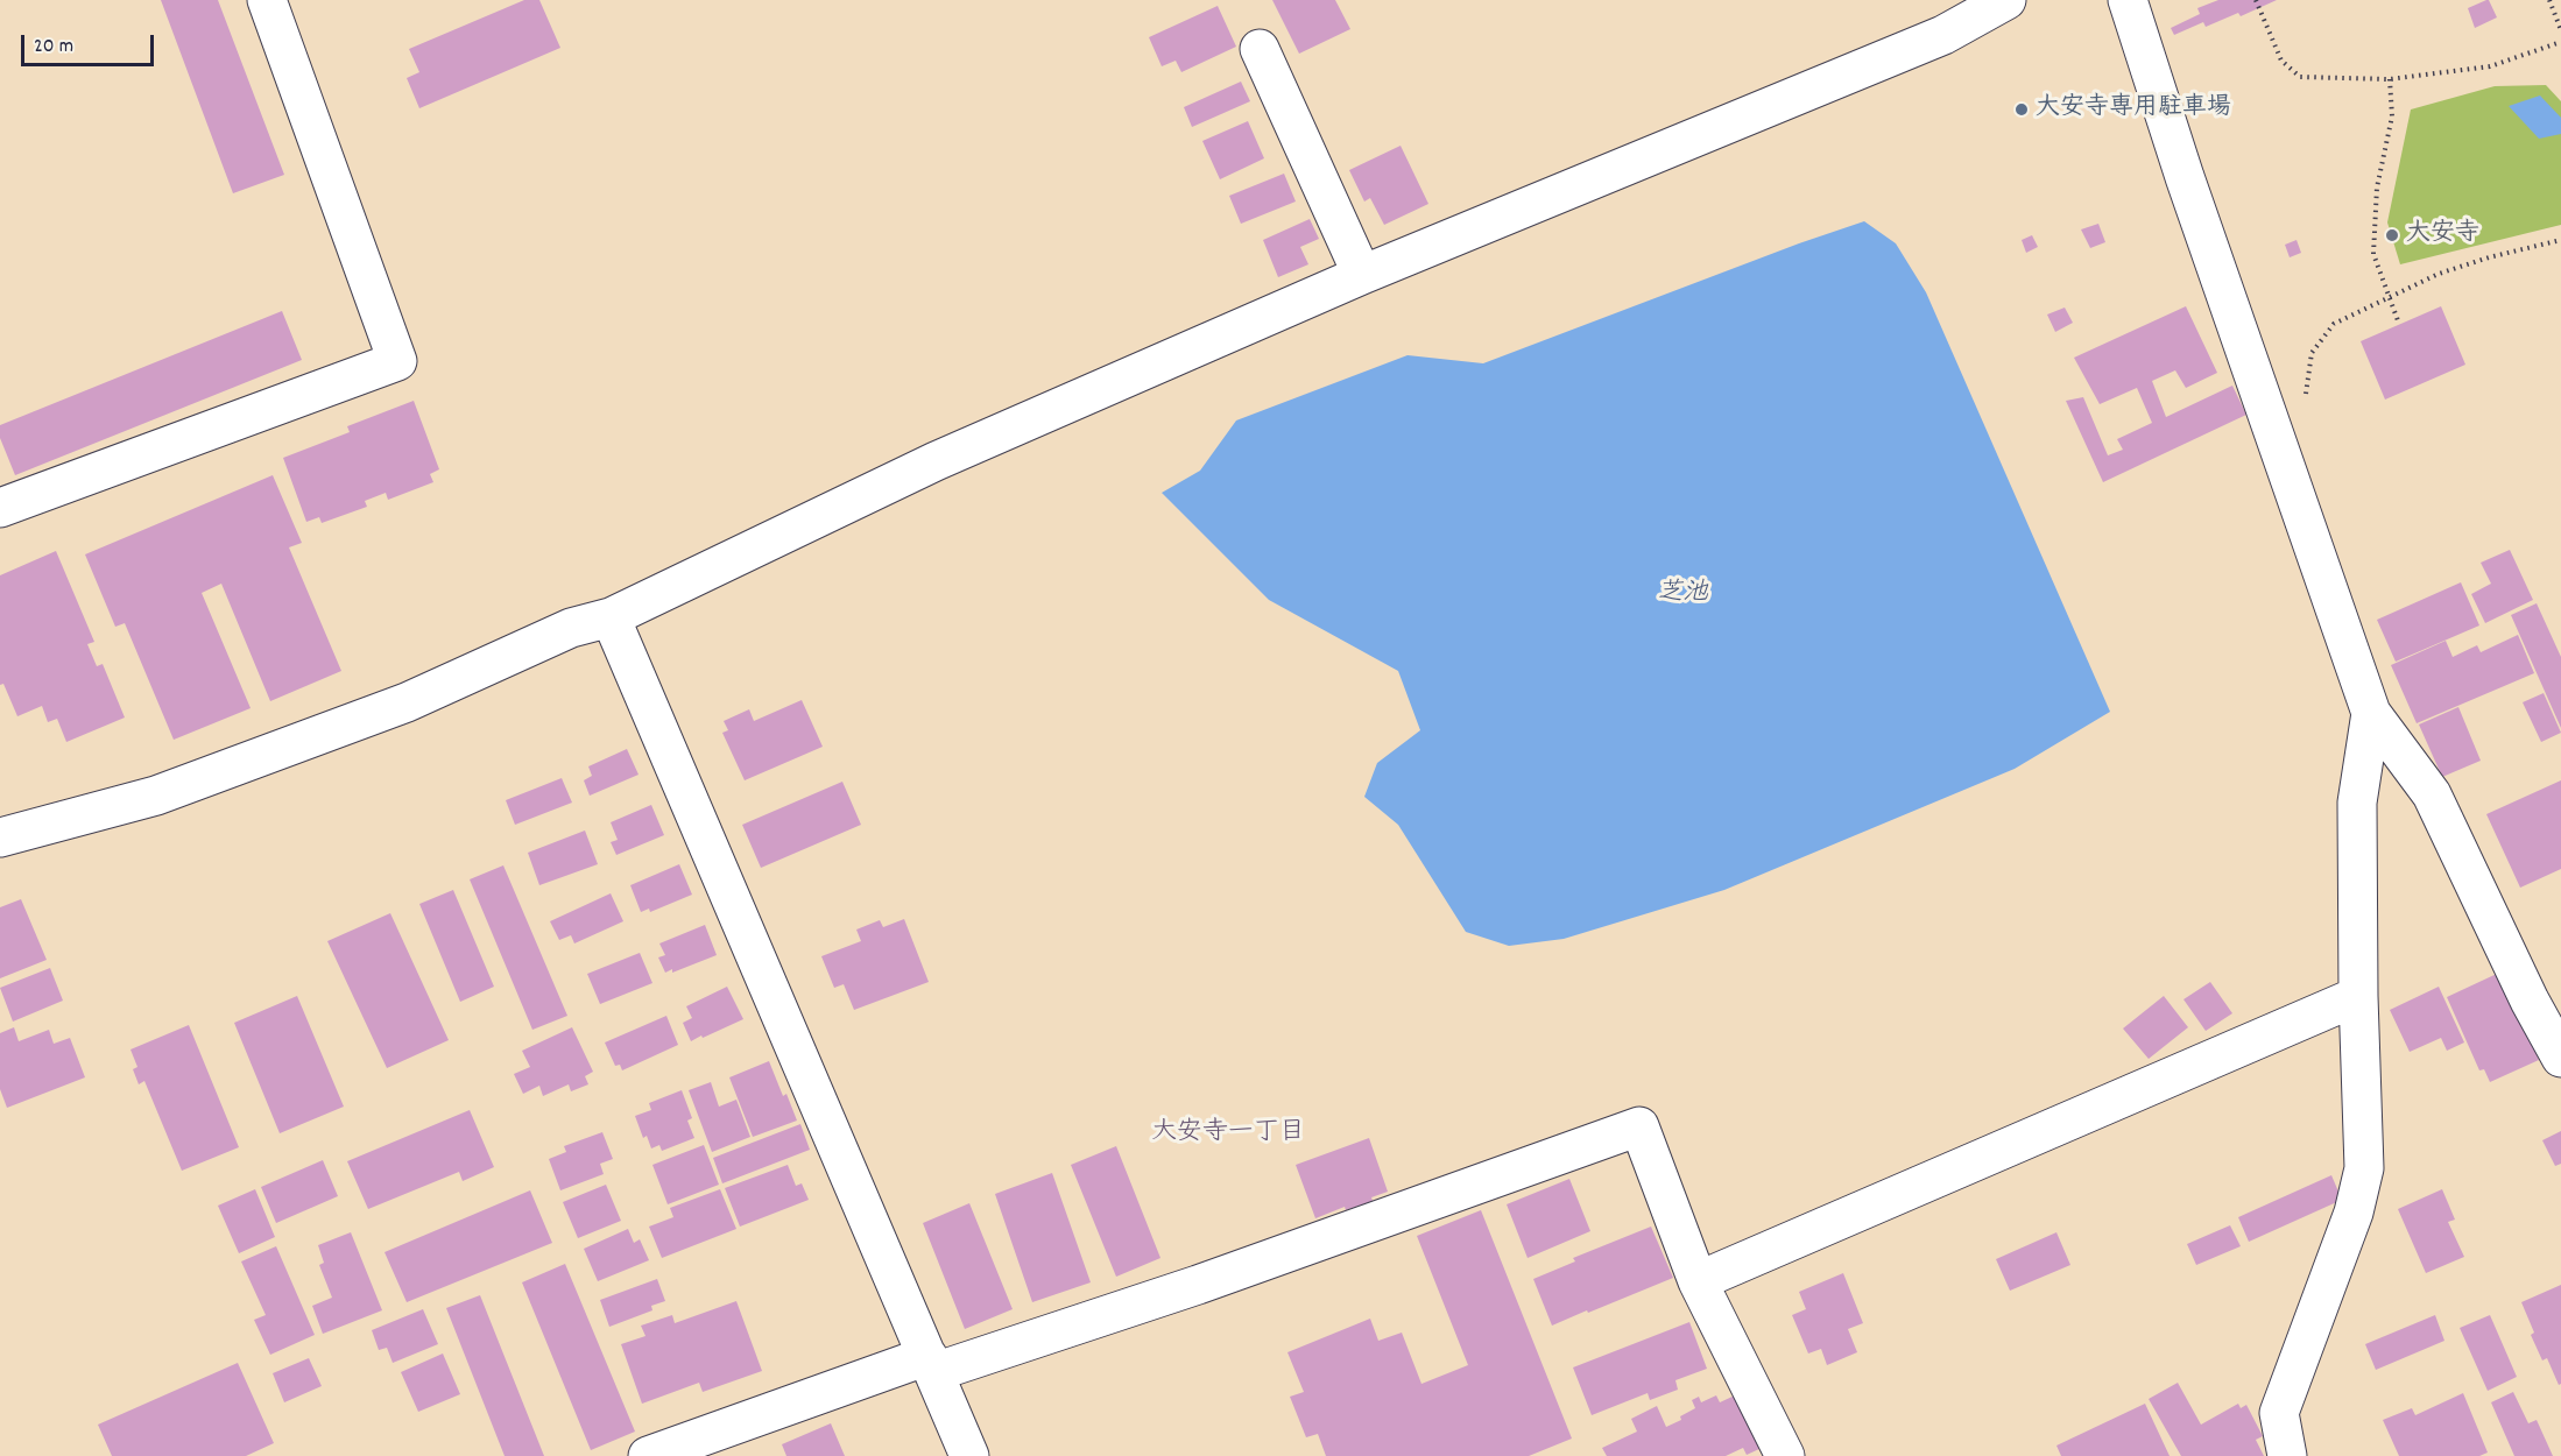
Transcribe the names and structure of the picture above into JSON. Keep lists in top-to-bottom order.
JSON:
{
  "districts": ["大安寺一丁目"],
  "water": ["芝池"],
  "places": ["大安寺専用駐車場", "大安寺"],
  "scale_bar": "20 m"
}
